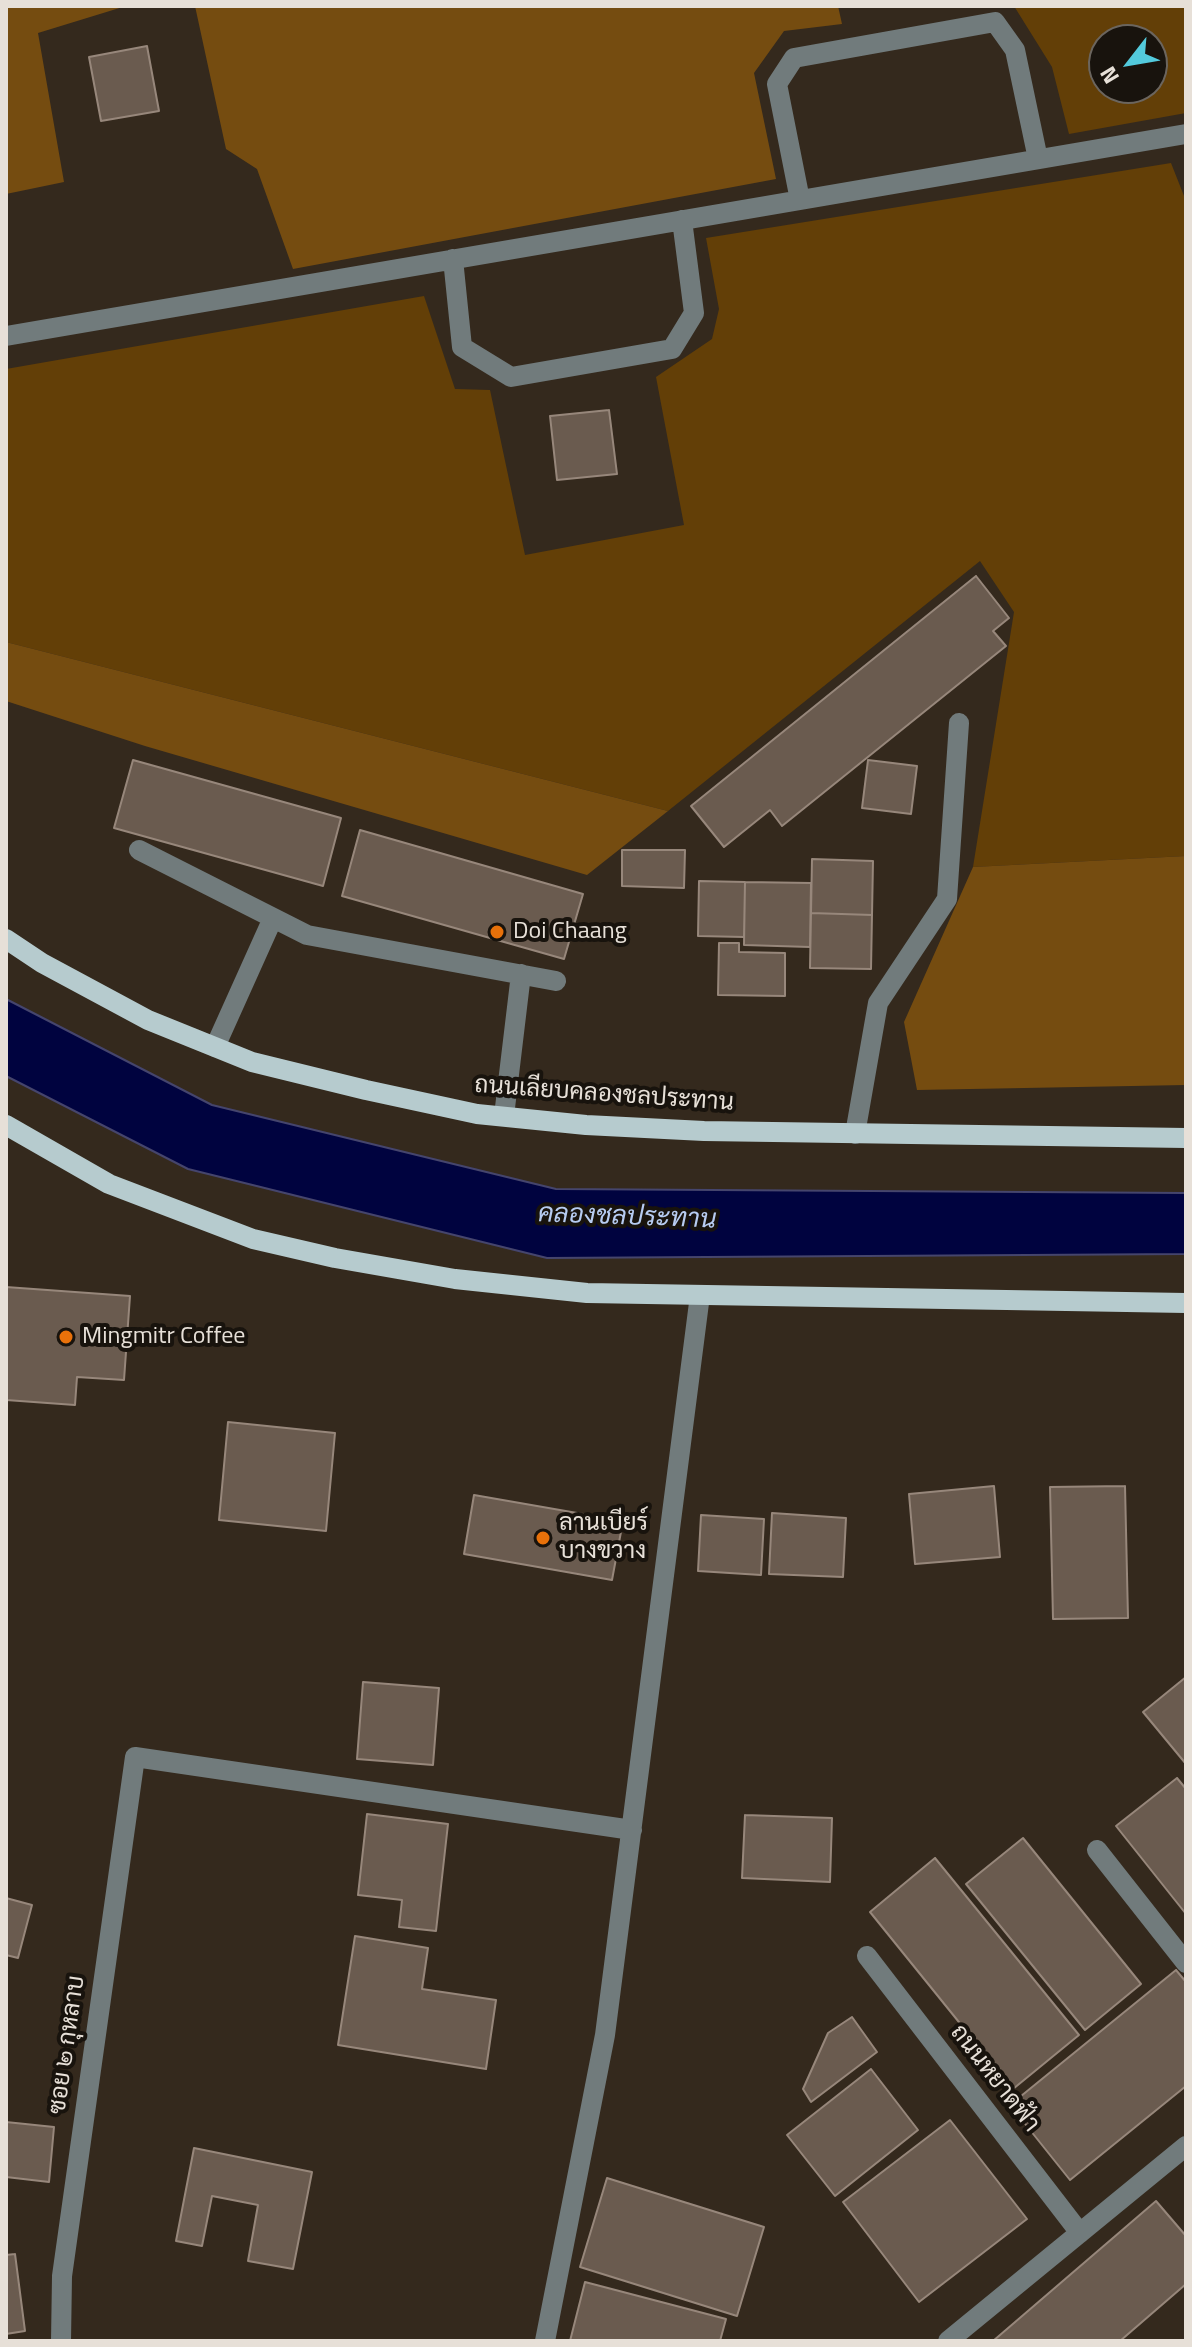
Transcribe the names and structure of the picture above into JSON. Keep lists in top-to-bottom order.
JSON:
{
  "streets": {
    "main road": ["ถนนเลียบคลองชลประทาน"],
    "street": ["ซอย ๒ กุหลาบ", "ถนนหยาดฟ้า"]
  },
  "water": ["คลองชลประทาน"],
  "places": ["Doi Chaang", "Mingmitr Coffee", "ลานเบียร์ บางขวาง"],
  "north": "bottom left"
}
